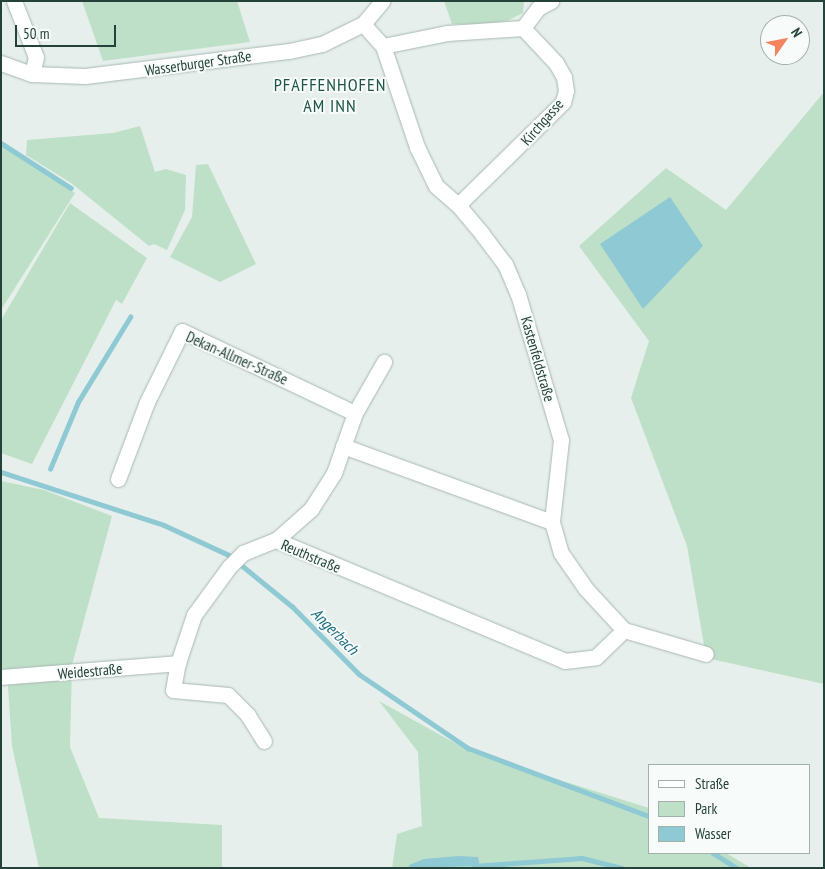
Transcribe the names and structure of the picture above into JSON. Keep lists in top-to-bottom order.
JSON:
{
  "streets": {
    "street": [
      "Wasserburger Straße",
      "Kirchgasse",
      "Dekan-Allmer-Straße",
      "Kastenfeldstraße",
      "Reuthstraße",
      "Weidestraße"
    ]
  },
  "crossings": [
    ["Wasserburger Straße", "Kastenfeldstraße"],
    ["Kirchgasse", "Kastenfeldstraße"],
    ["Kastenfeldstraße", "Reuthstraße"],
    ["Reuthstraße", "Weidestraße"]
  ],
  "districts": ["PFAFFENHOFEN AM INN"],
  "water": ["Angerbach"],
  "legend": ["Straße", "Park", "Wasser"],
  "scale_bar": "50 m",
  "north": "top right"
}
